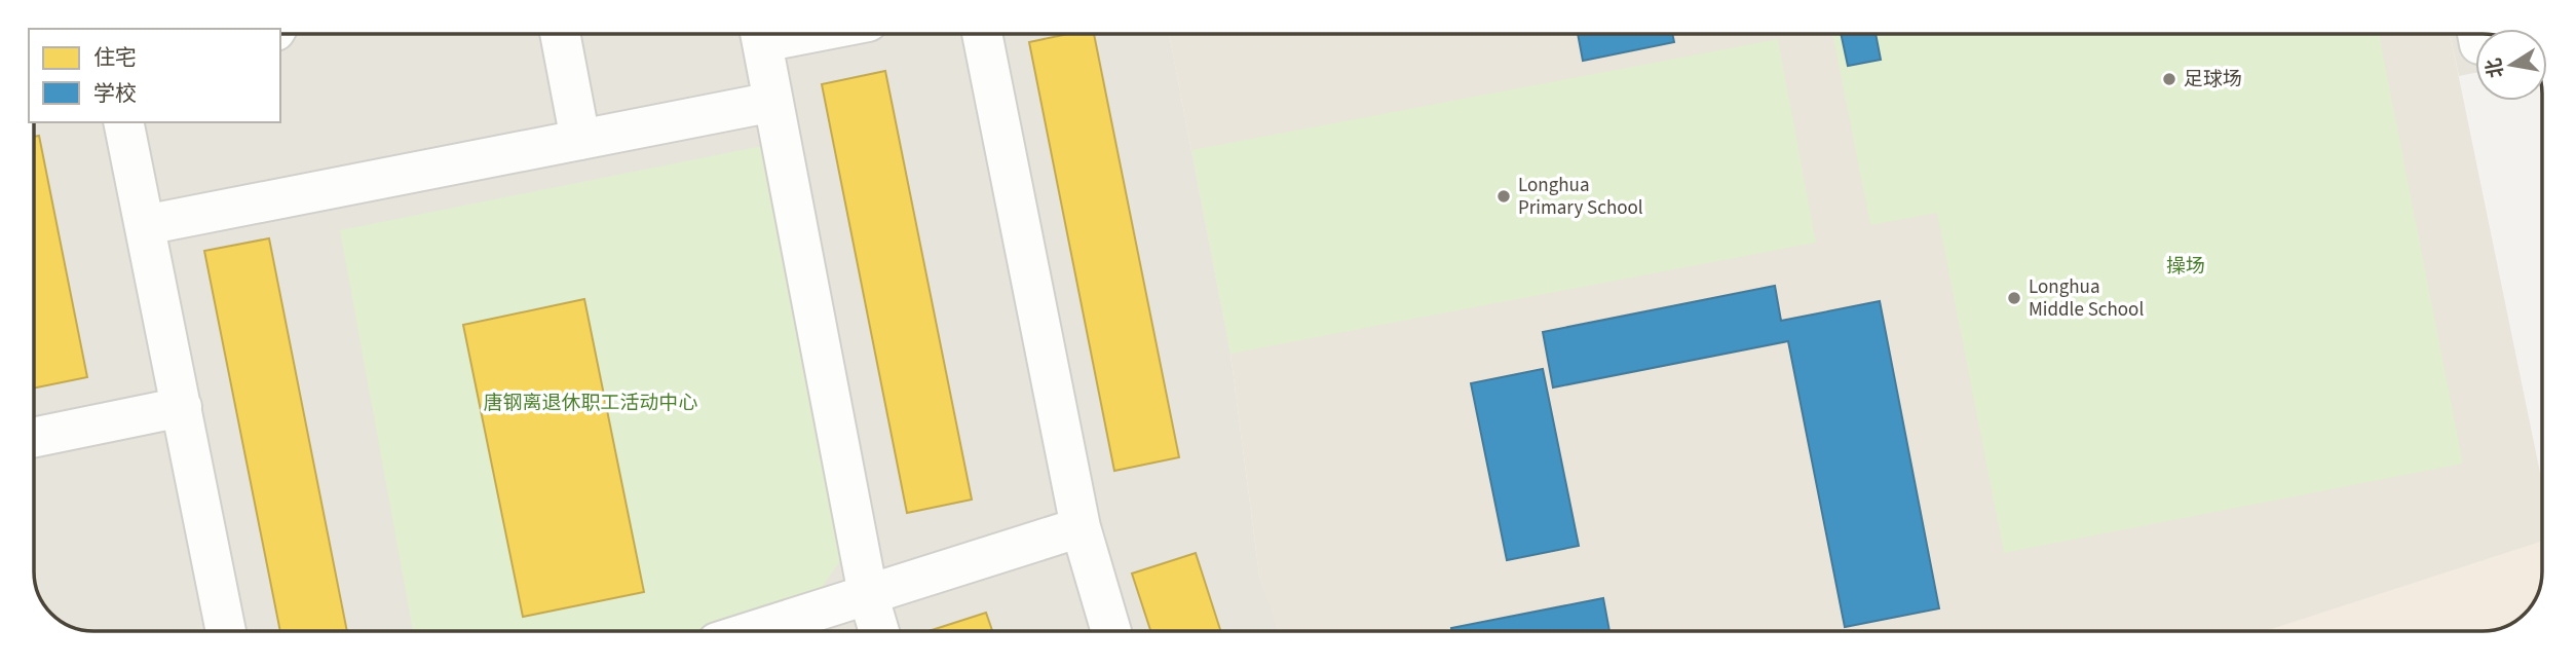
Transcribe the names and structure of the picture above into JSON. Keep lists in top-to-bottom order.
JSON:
{
  "parks": ["操场", "唐钢离退休职工活动中心"],
  "places": ["足球场", "Longhua Primary School", "Longhua Middle School"],
  "legend": ["住宅", "学校"],
  "north": "left"
}
